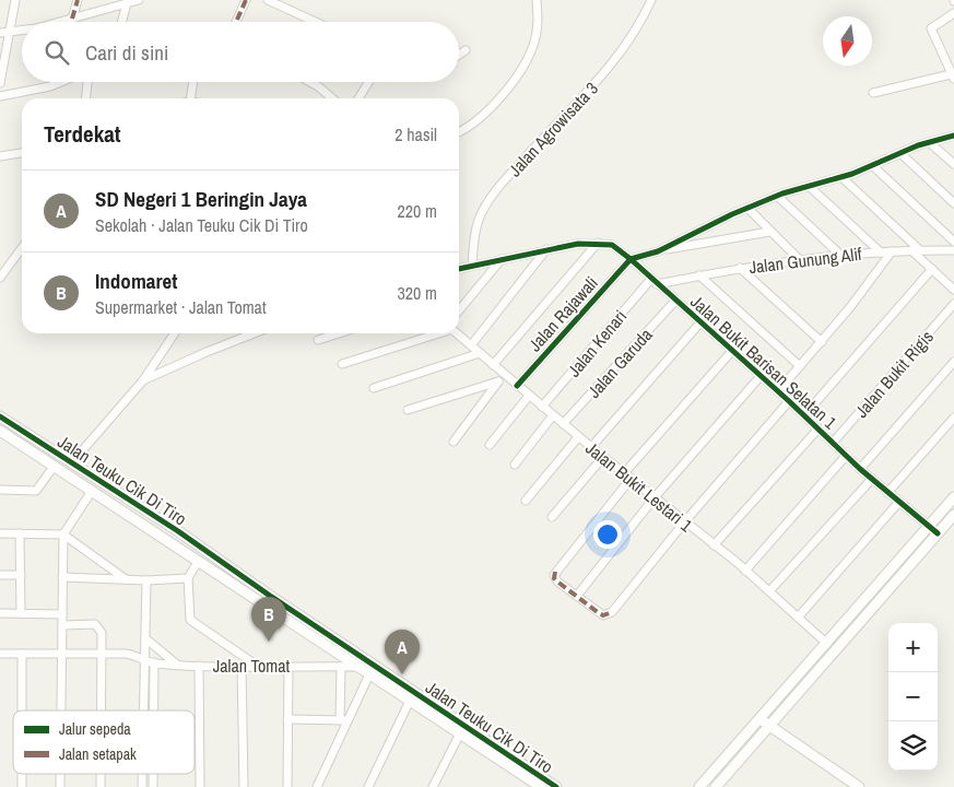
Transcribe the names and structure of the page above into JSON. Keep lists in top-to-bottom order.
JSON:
{
  "streets": {
    "street": [
      "Jalan Agrowisata 3",
      "Jalan Gunung Alif",
      "Jalan Rajawali",
      "Jalan Kenari",
      "Jalan Bukit Barisan Selatan 1",
      "Jalan Garuda",
      "Jalan Bukit Rigis",
      "Jalan Teuku Cik Di Tiro",
      "Jalan Bukit Lestari 1",
      "Jalan Tomat"
    ]
  },
  "crossings": [
    ["Jalan Gunung Alif", "Jalan Kenari"],
    ["Jalan Gunung Alif", "Jalan Bukit Barisan Selatan 1"],
    ["Jalan Rajawali", "Jalan Bukit Barisan Selatan 1"],
    ["Jalan Rajawali", "Jalan Bukit Lestari 1"],
    ["Jalan Kenari", "Jalan Bukit Barisan Selatan 1"],
    ["Jalan Kenari", "Jalan Bukit Lestari 1"],
    ["Jalan Bukit Barisan Selatan 1", "Jalan Garuda"],
    ["Jalan Bukit Barisan Selatan 1", "Jalan Bukit Rigis"],
    ["Jalan Garuda", "Jalan Bukit Lestari 1"],
    ["Jalan Teuku Cik Di Tiro", "Jalan Tomat"]
  ],
  "legend": ["Jalur sepeda", "Jalan setapak"],
  "north": "bottom",
  "page": {
    "search": "Cari di sini",
    "heading": ["Terdekat", "2 hasil"],
    "list": [
      {
        "mark": "A",
        "name": "SD Negeri 1 Beringin Jaya",
        "note": "Sekolah · Jalan Teuku Cik Di Tiro",
        "value": "220 m"
      },
      {
        "mark": "B",
        "name": "Indomaret",
        "note": "Supermarket · Jalan Tomat",
        "value": "320 m"
      }
    ],
    "pins": ["B", "A"],
    "map_buttons": ["+", "−"]
  }
}
